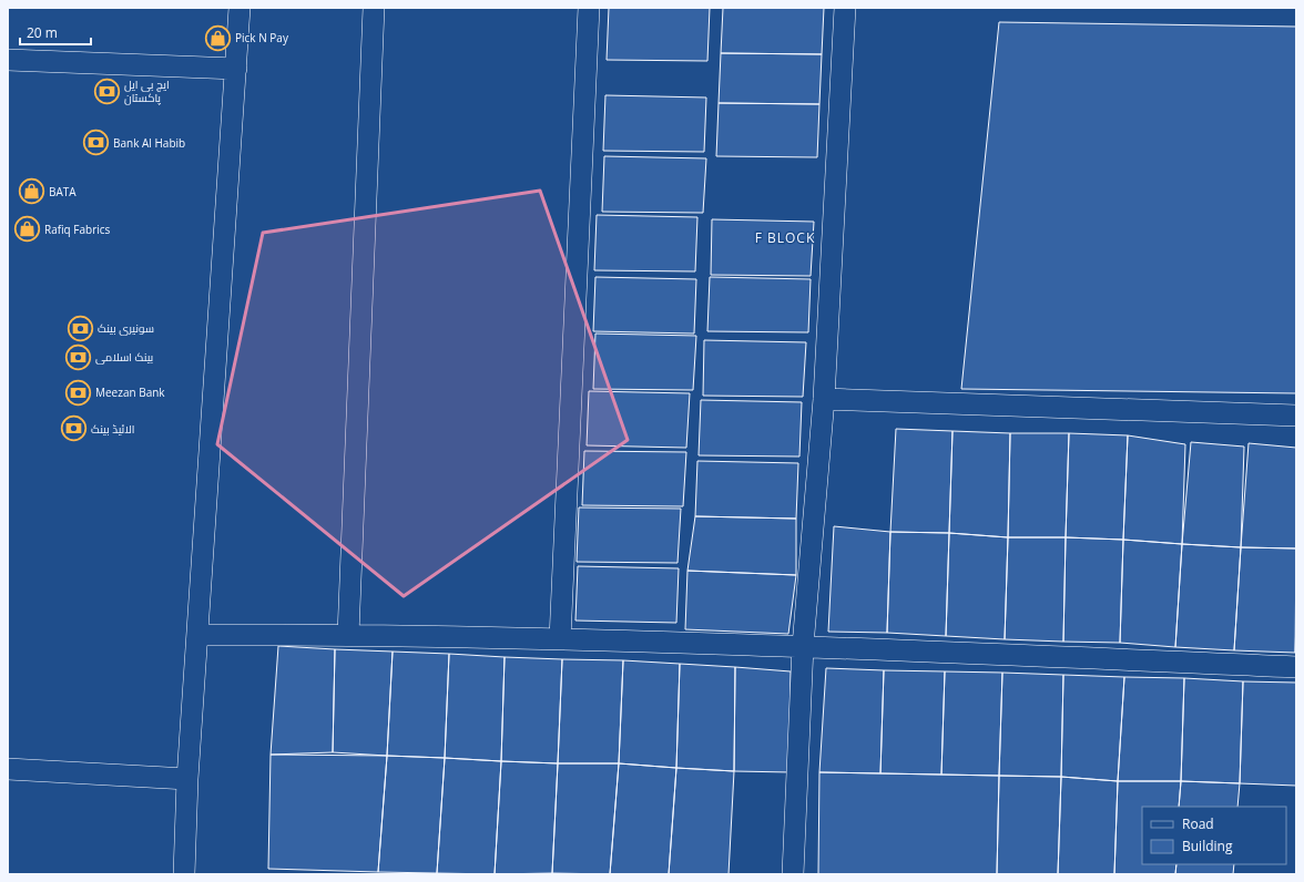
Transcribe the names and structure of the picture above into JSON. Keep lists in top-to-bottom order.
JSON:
{
  "districts": ["F BLOCK"],
  "places": {
    "shop": ["Pick N Pay", "BATA", "Rafiq Fabrics"],
    "bank": [
      "ایچ بی ایل پاکستان",
      "Bank Al Habib",
      "سونیری بینک",
      "بینک اسلامی",
      "Meezan Bank",
      "الائیڈ بینک"
    ]
  },
  "legend": ["Road", "Building"],
  "scale_bar": "20 m"
}
